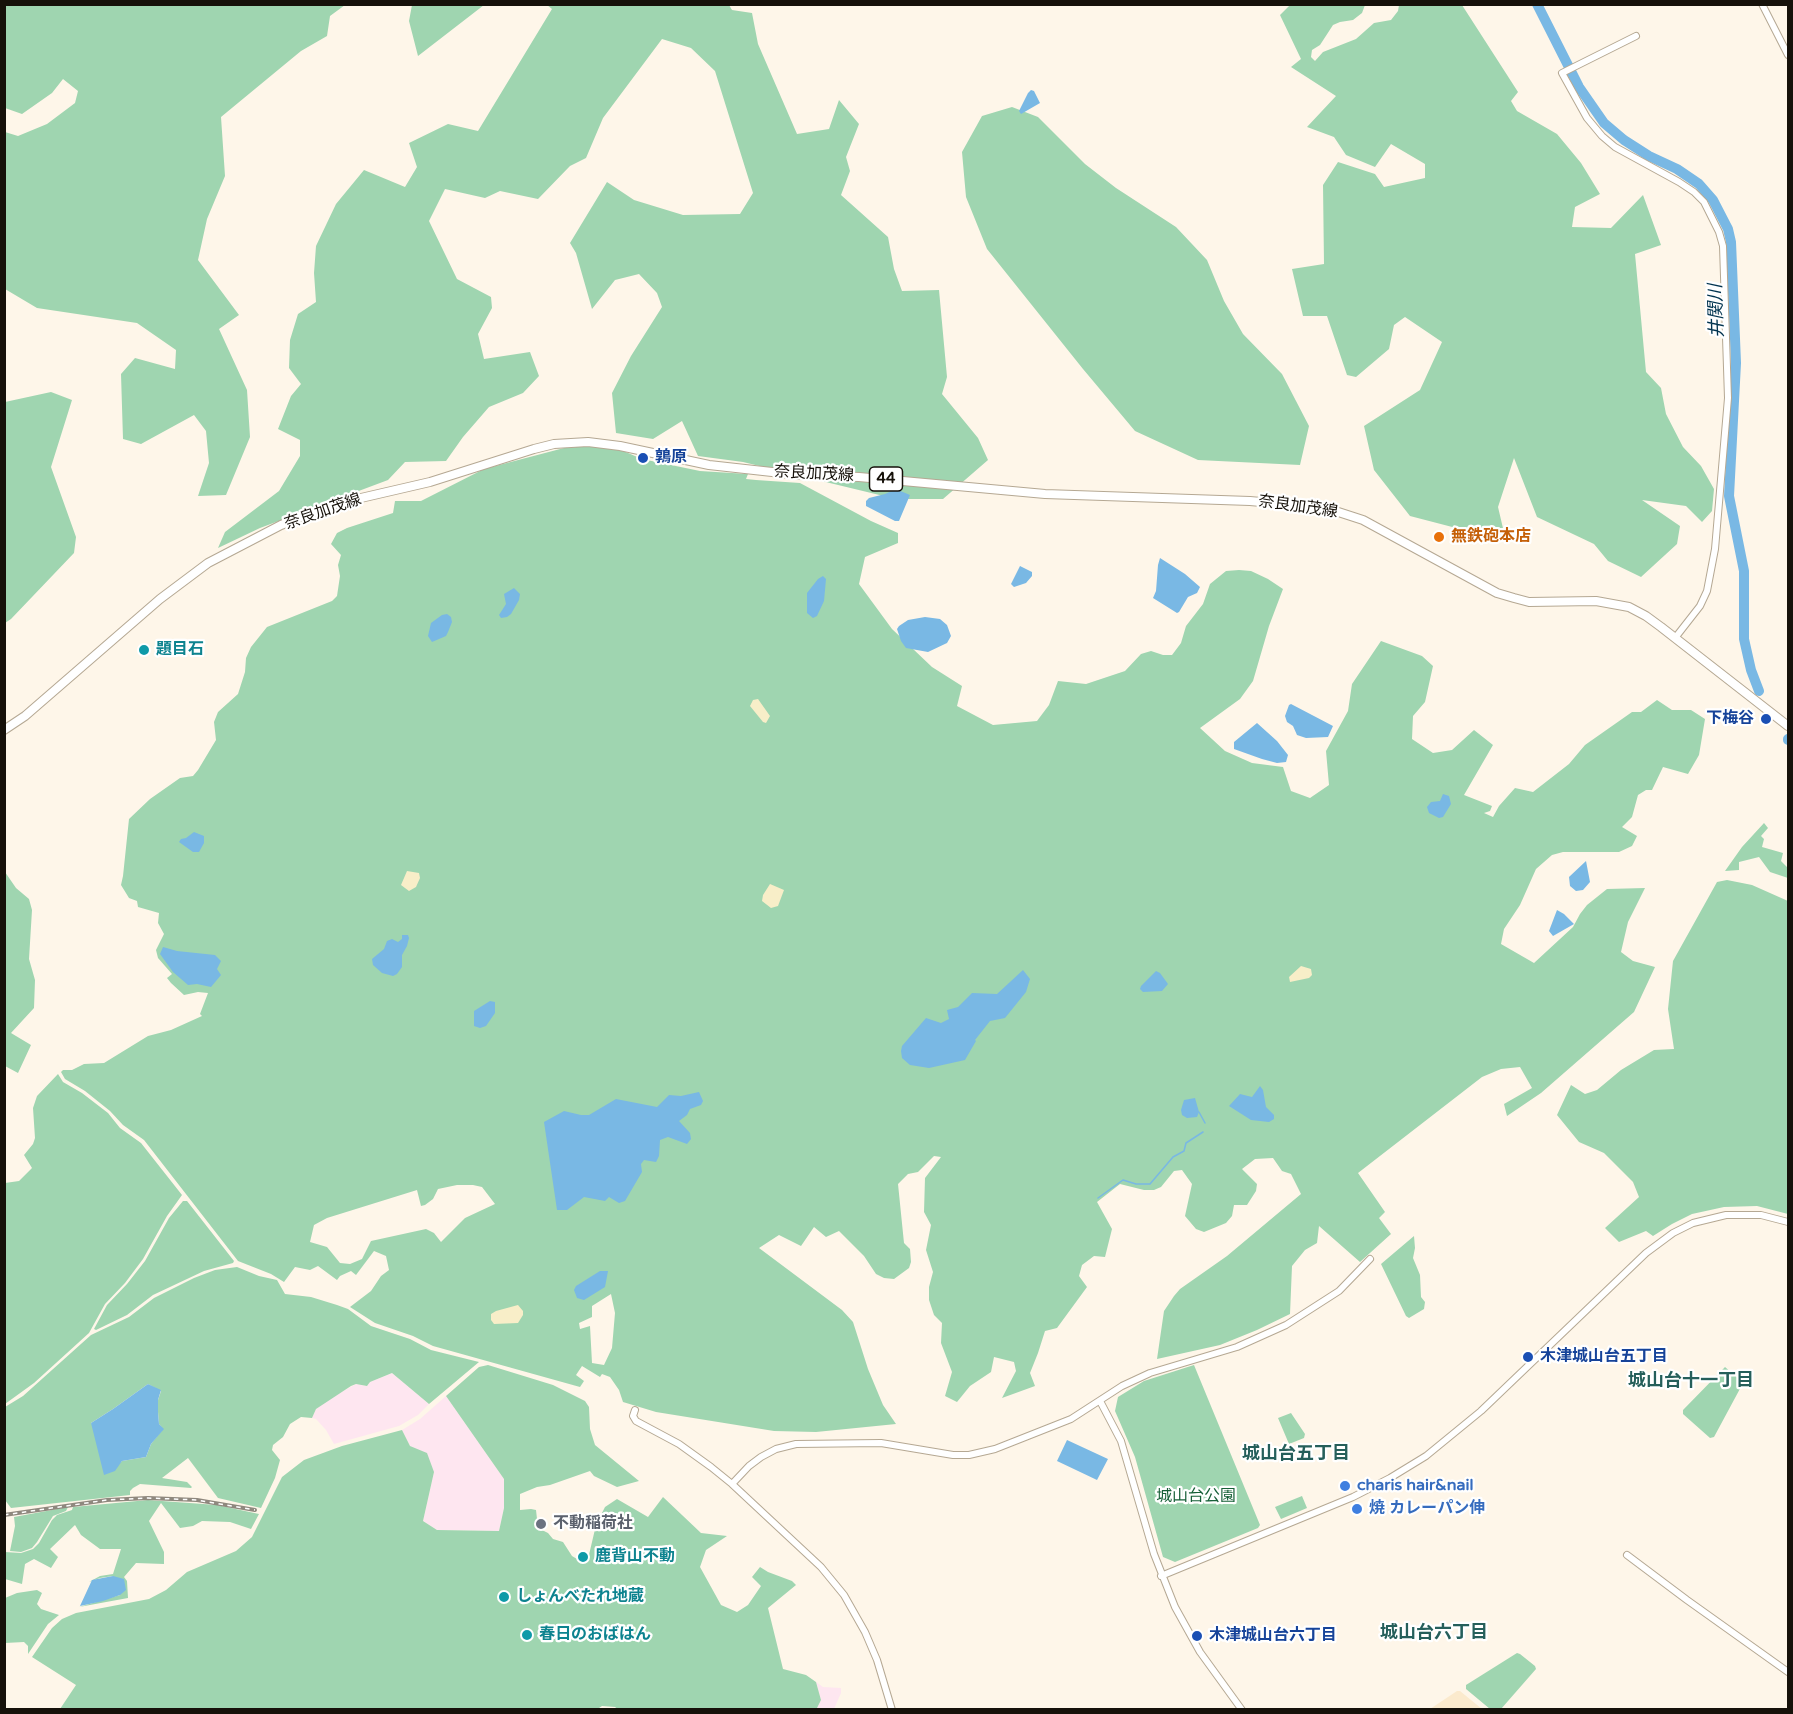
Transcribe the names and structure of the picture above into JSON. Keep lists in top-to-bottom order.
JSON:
{
  "streets": {
    "main road": ["奈良加茂線", "44"]
  },
  "districts": ["城山台十一丁目", "城山台五丁目", "城山台六丁目"],
  "water": ["井関川"],
  "parks": ["城山台公園"],
  "places": [
    "鶉原",
    "無鉄砲本店",
    "題目石",
    "下梅谷",
    "木津城山台五丁目",
    "charis hair&nail",
    "焼 カレーパン伸",
    "不動稲荷社",
    "鹿背山不動",
    "しょんべたれ地蔵",
    "春日のおばはん",
    "木津城山台六丁目"
  ]
}
